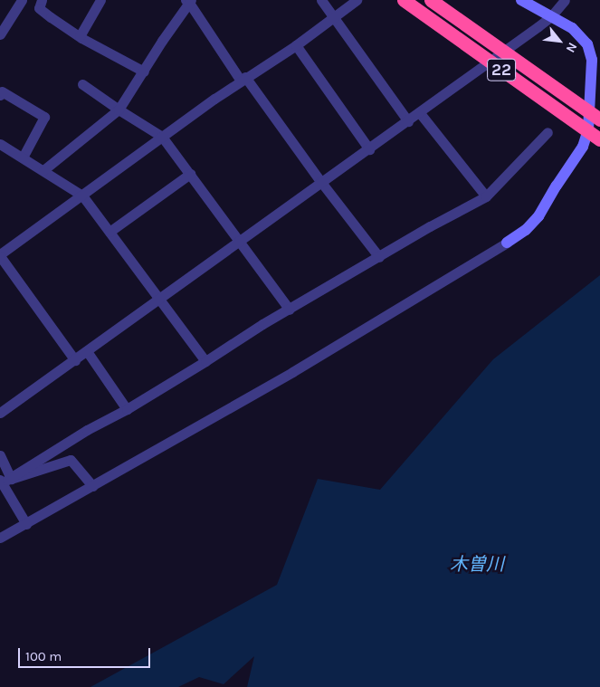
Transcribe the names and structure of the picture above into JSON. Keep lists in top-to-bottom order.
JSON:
{
  "streets": {
    "highway": ["22"]
  },
  "water": ["木曽川"],
  "scale_bar": "100 m",
  "north": "bottom right"
}
